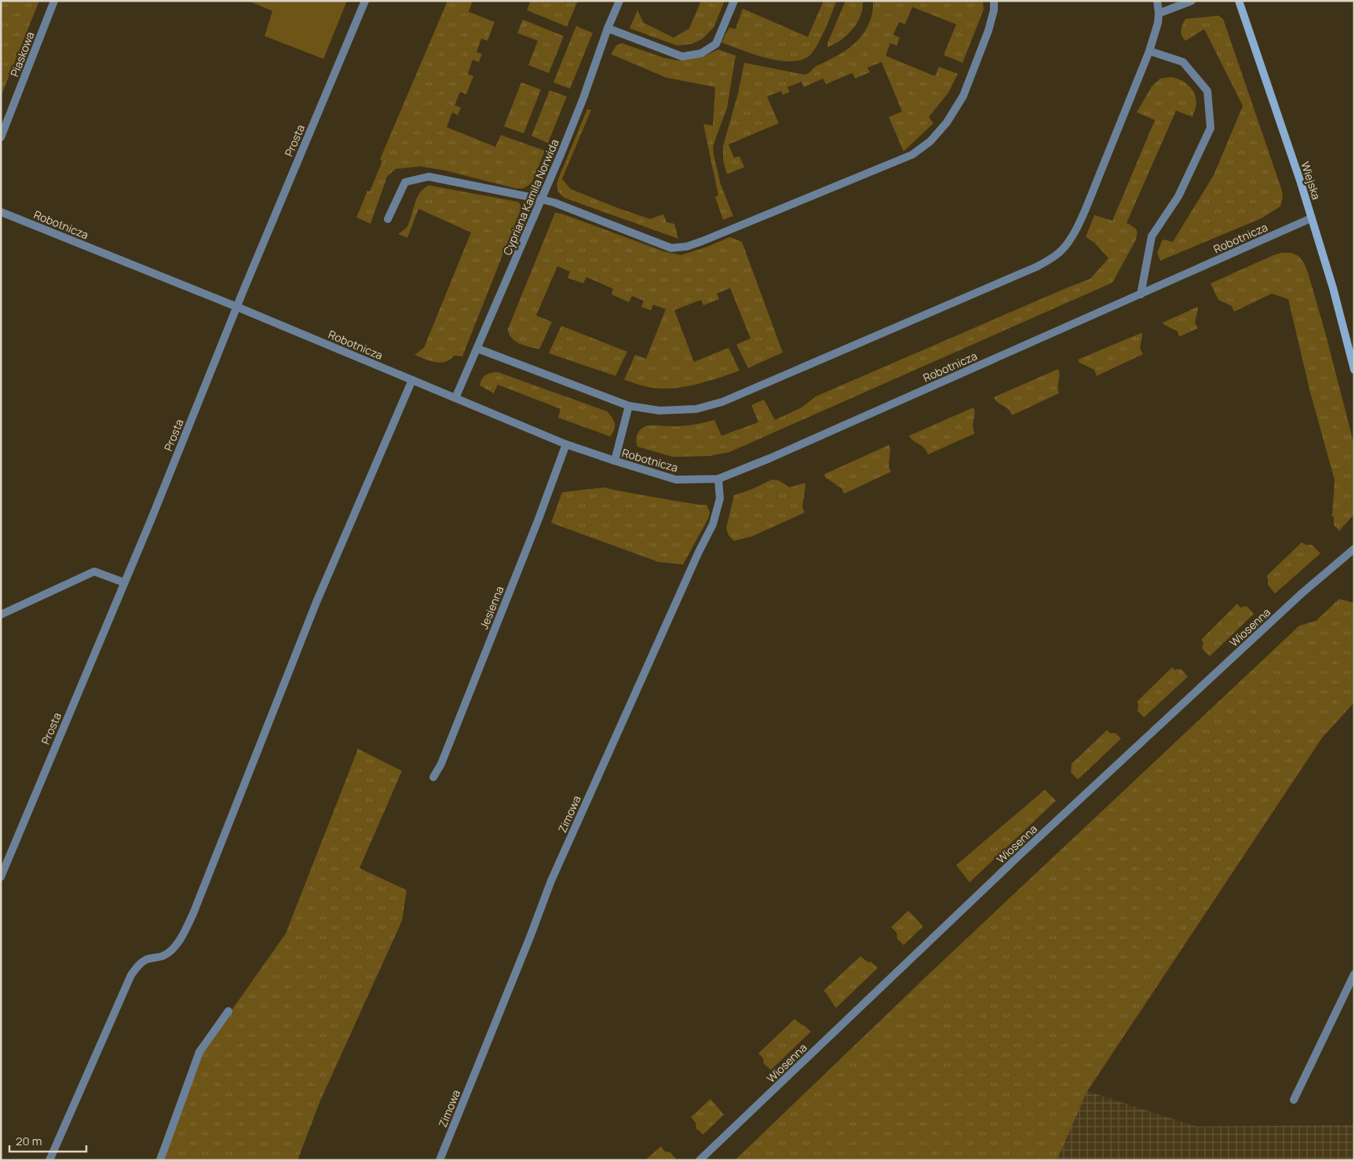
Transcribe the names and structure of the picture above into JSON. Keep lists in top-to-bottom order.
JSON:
{
  "streets": {
    "street": [
      "Piaskowa",
      "Prosta",
      "Wiejska",
      "Cypriana Kamila Norwida",
      "Robotnicza",
      "Jesienna",
      "Wiosenna",
      "Zimowa"
    ]
  },
  "crossings": [
    ["Prosta", "Robotnicza"],
    ["Wiejska", "Robotnicza"],
    ["Cypriana Kamila Norwida", "Robotnicza"],
    ["Robotnicza", "Jesienna"],
    ["Robotnicza", "Zimowa"]
  ],
  "scale_bar": "20 m"
}
